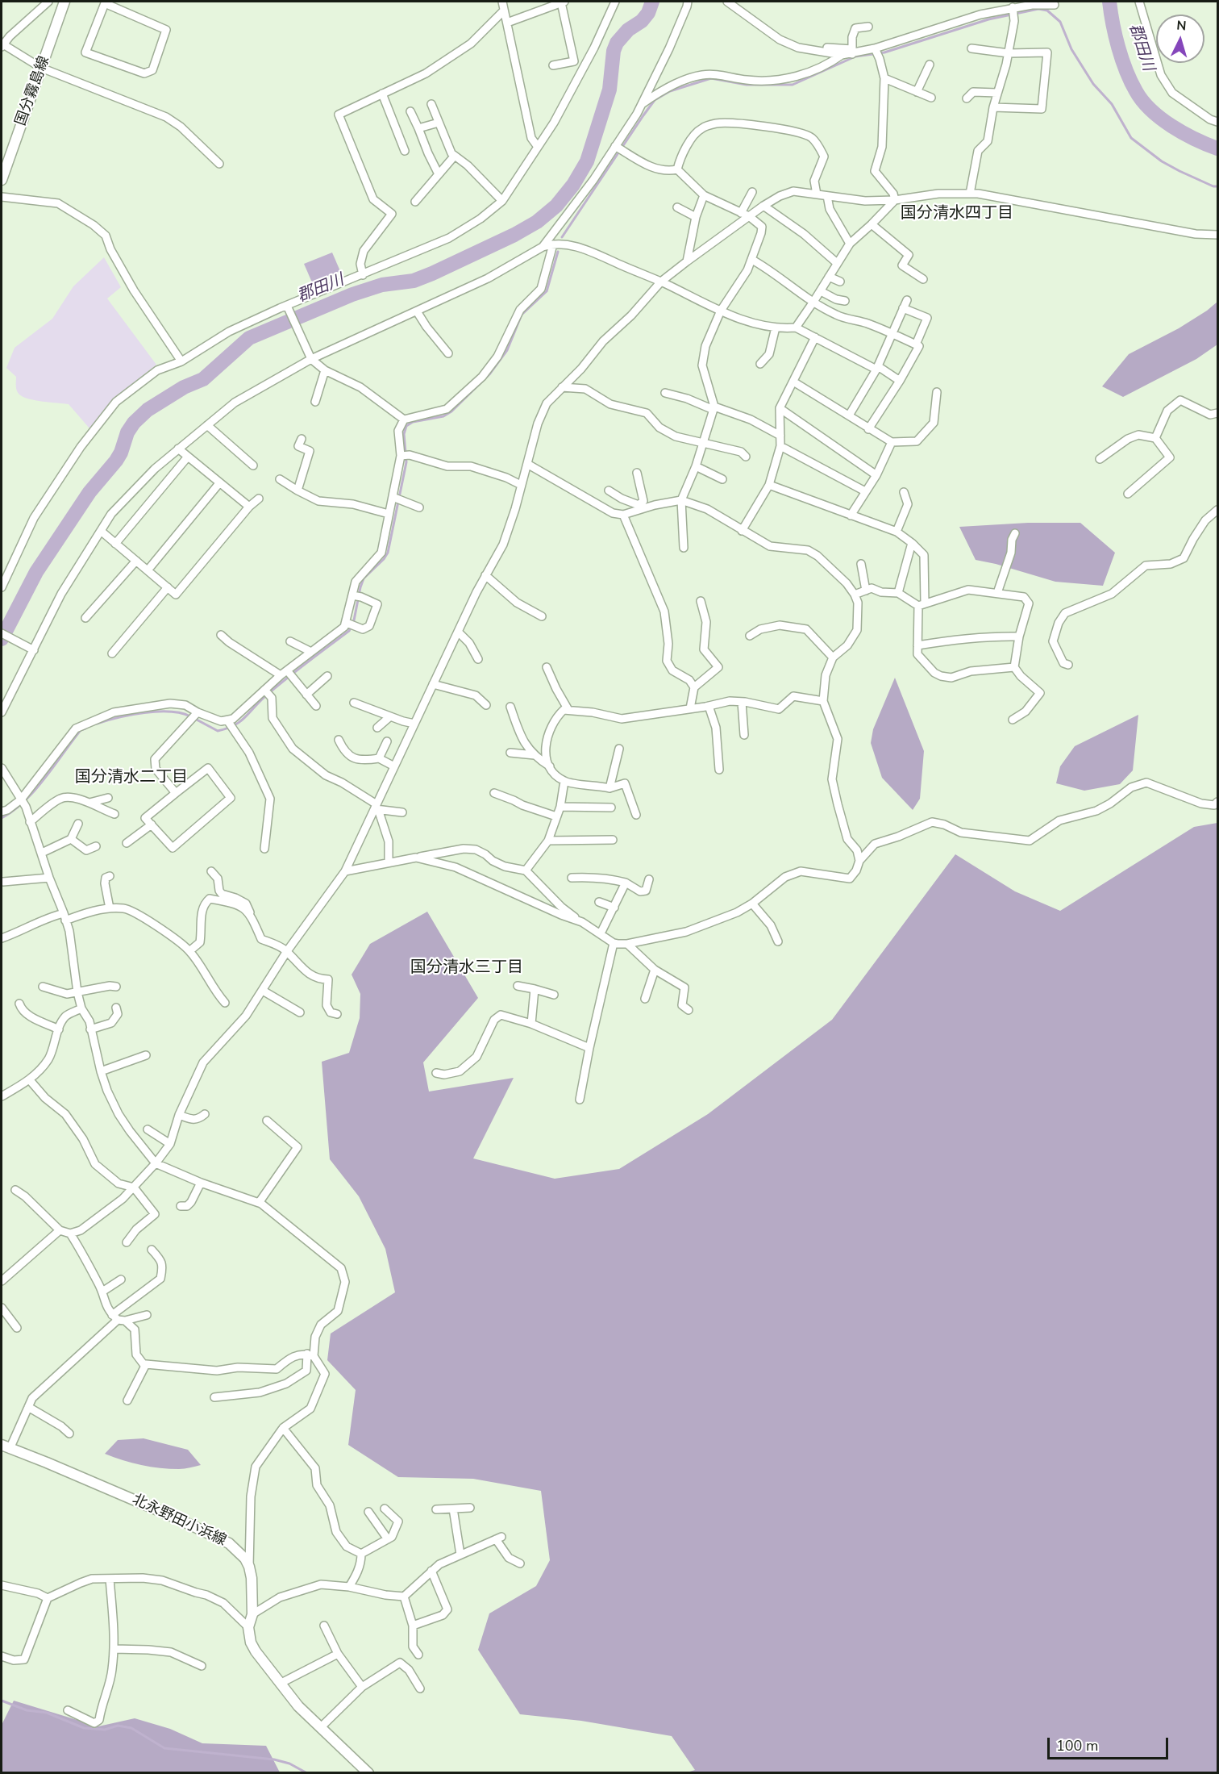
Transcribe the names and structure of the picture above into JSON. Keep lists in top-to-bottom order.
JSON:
{
  "streets": {
    "main road": ["国分霧島線", "北永野田小浜線"]
  },
  "districts": ["国分清水四丁目", "国分清水二丁目", "国分清水三丁目"],
  "water": ["郡田川"],
  "scale_bar": "100 m",
  "north": "top"
}
